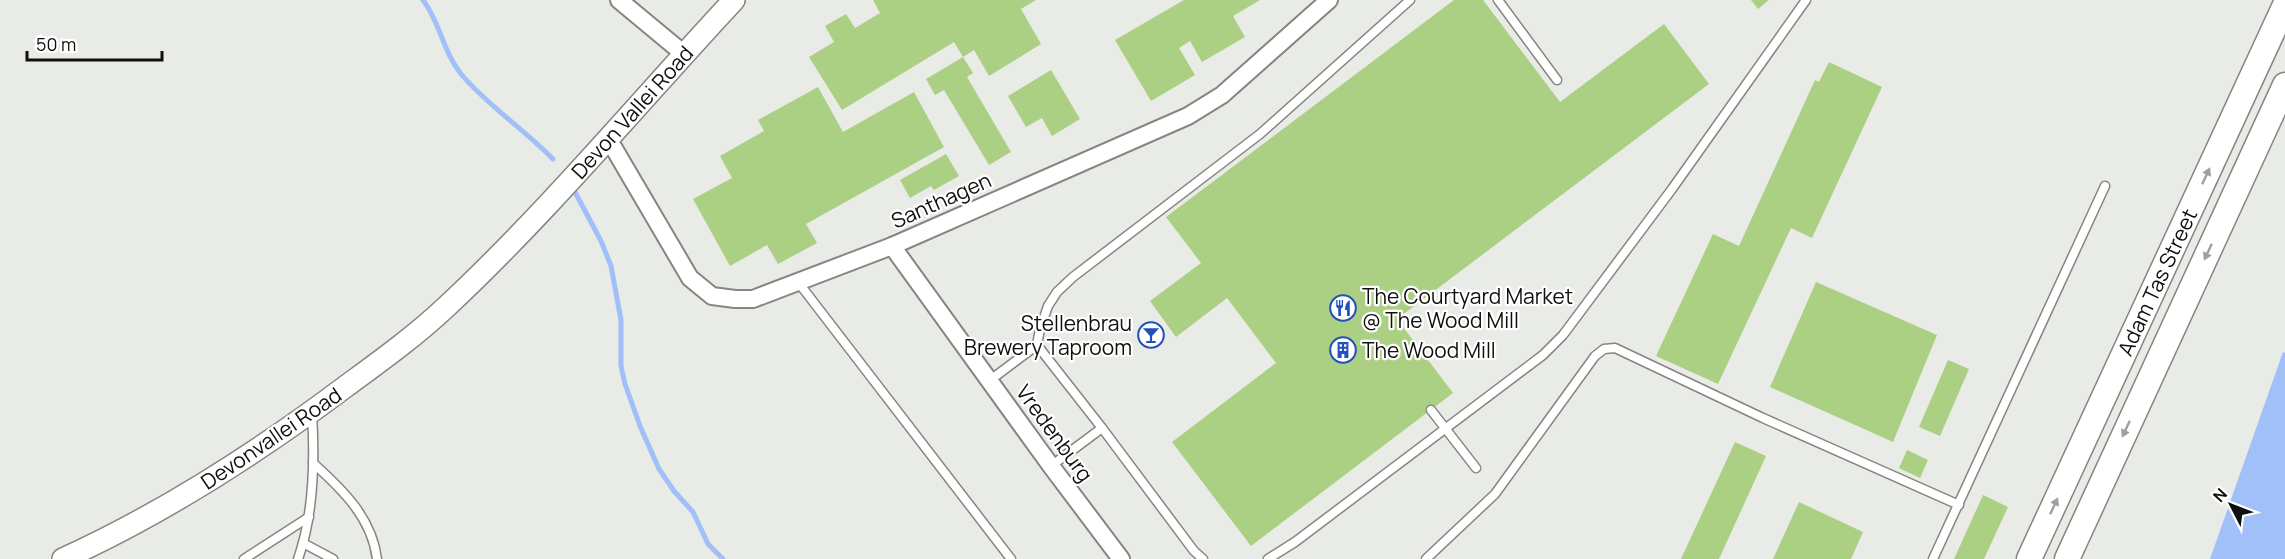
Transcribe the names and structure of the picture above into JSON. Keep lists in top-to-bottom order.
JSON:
{
  "streets": {
    "main road": ["Adam Tas Street"],
    "street": [
      "Devon Vallei Road",
      "Santhagen",
      "Vredenburg",
      "Devonvallei Road"
    ]
  },
  "crossings": [
    ["Devon Vallei Road", "Santhagen"],
    ["Devon Vallei Road", "Devonvallei Road"],
    ["Santhagen", "Vredenburg"]
  ],
  "places": {
    "restaurant": ["The Courtyard Market @ The Wood Mill"],
    "bar": ["Stellenbrau Brewery Taproom"],
    "building": ["The Wood Mill"]
  },
  "scale_bar": "50 m",
  "north": "top left"
}
